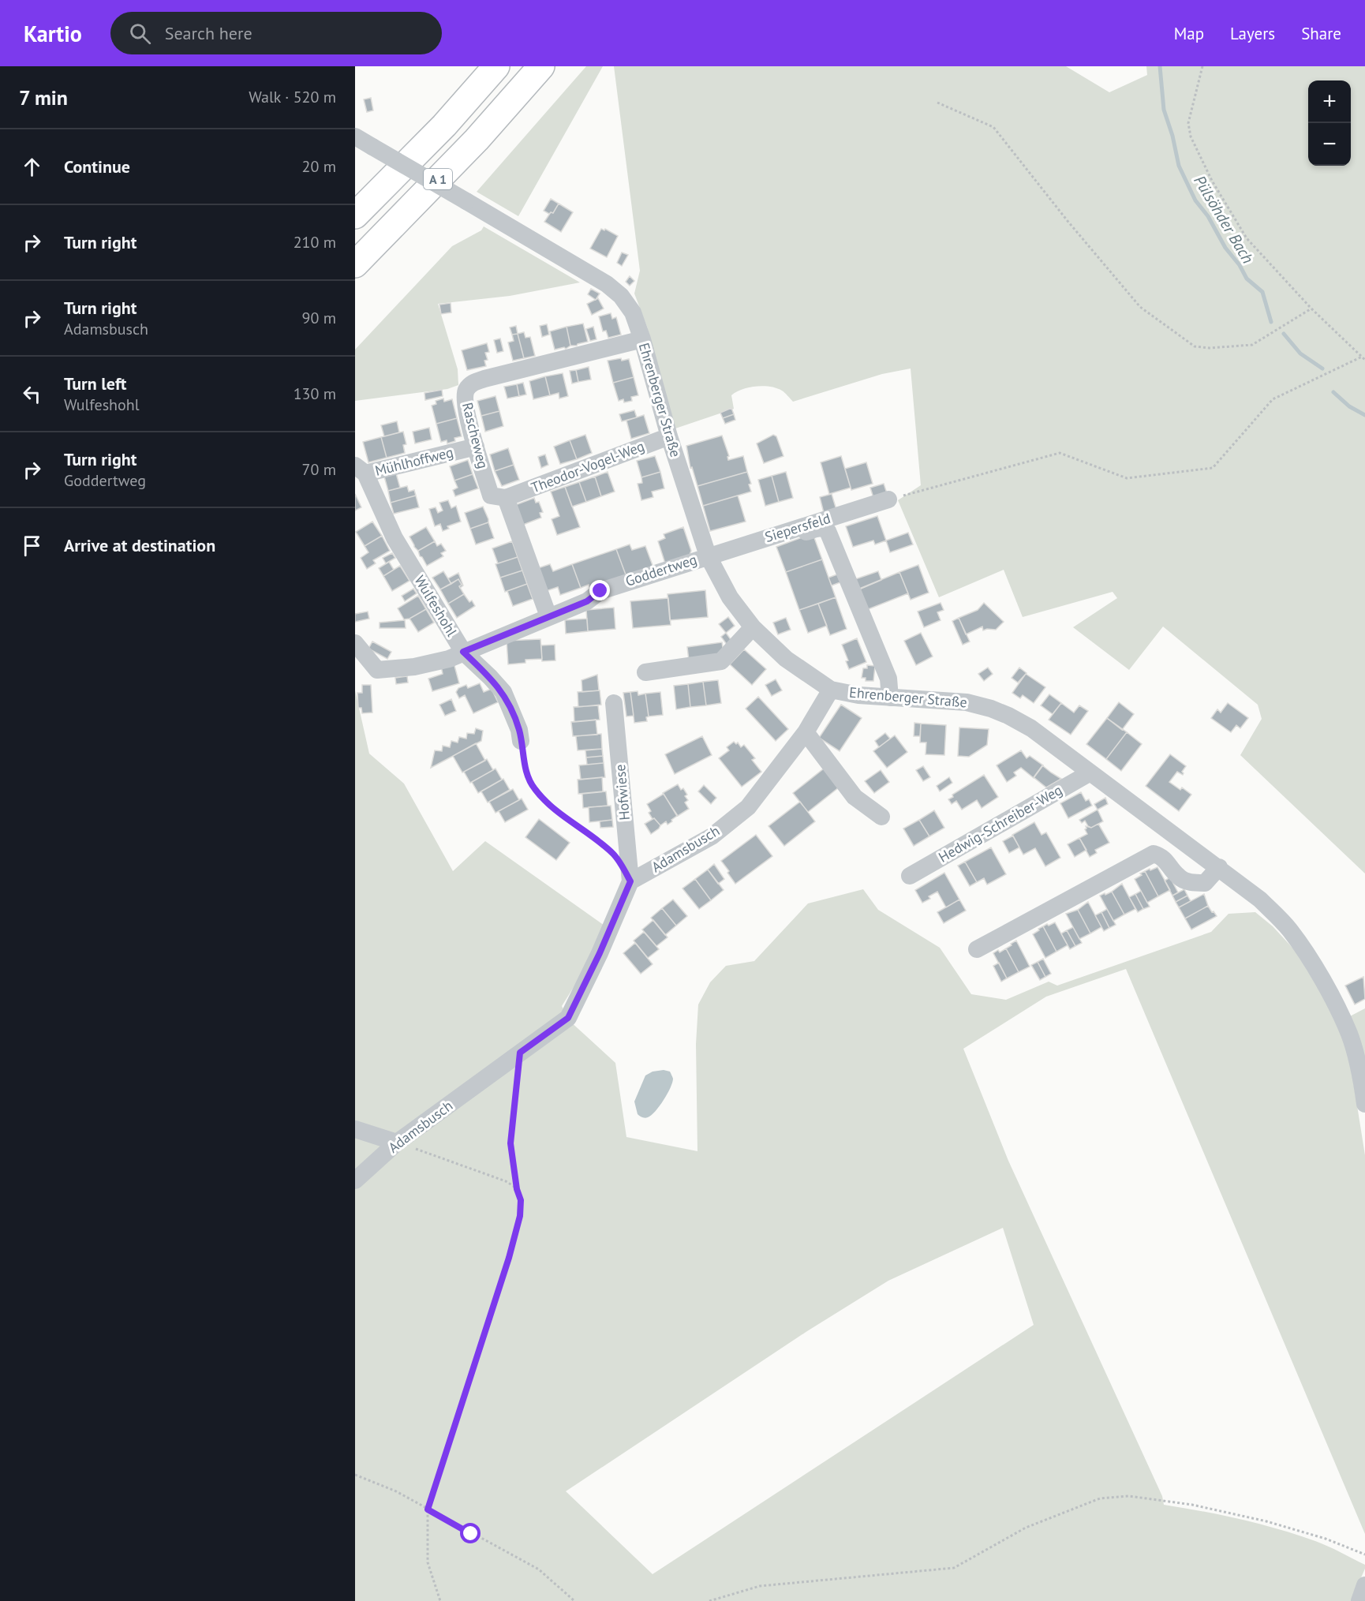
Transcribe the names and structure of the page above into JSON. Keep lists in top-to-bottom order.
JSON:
{
  "streets": {
    "highway": ["A 1"],
    "street": [
      "Ehrenberger Straße",
      "Rascheweg",
      "Mühlhoffweg",
      "Theodor-Vogel-Weg",
      "Siepersfeld",
      "Goddertweg",
      "Wulfeshohl",
      "Hofwiese",
      "Hedwig-Schreiber-Weg",
      "Adamsbusch"
    ]
  },
  "crossings": [
    ["Ehrenberger Straße", "Rascheweg"],
    ["Ehrenberger Straße", "Theodor-Vogel-Weg"],
    ["Ehrenberger Straße", "Siepersfeld"],
    ["Ehrenberger Straße", "Goddertweg"],
    ["Ehrenberger Straße", "Hedwig-Schreiber-Weg"],
    ["Ehrenberger Straße", "Adamsbusch"],
    ["Rascheweg", "Mühlhoffweg"],
    ["Rascheweg", "Theodor-Vogel-Weg"],
    ["Mühlhoffweg", "Wulfeshohl"],
    ["Siepersfeld", "Goddertweg"],
    ["Goddertweg", "Wulfeshohl"],
    ["Hofwiese", "Adamsbusch"]
  ],
  "water": ["Pülsöhder Bach"],
  "page": {
    "header": "Kartio",
    "search": "Search here",
    "nav": ["Map", "Layers", "Share"],
    "heading": ["7 min", "Walk · 520 m"],
    "map_buttons": ["+", "−"],
    "list": [
      ["Continue", "20 m"],
      ["Turn right", "210 m"],
      ["Turn right", "Adamsbusch", "90 m"],
      ["Turn left", "Wulfeshohl", "130 m"],
      ["Turn right", "Goddertweg", "70 m"],
      "Arrive at destination"
    ]
  }
}
